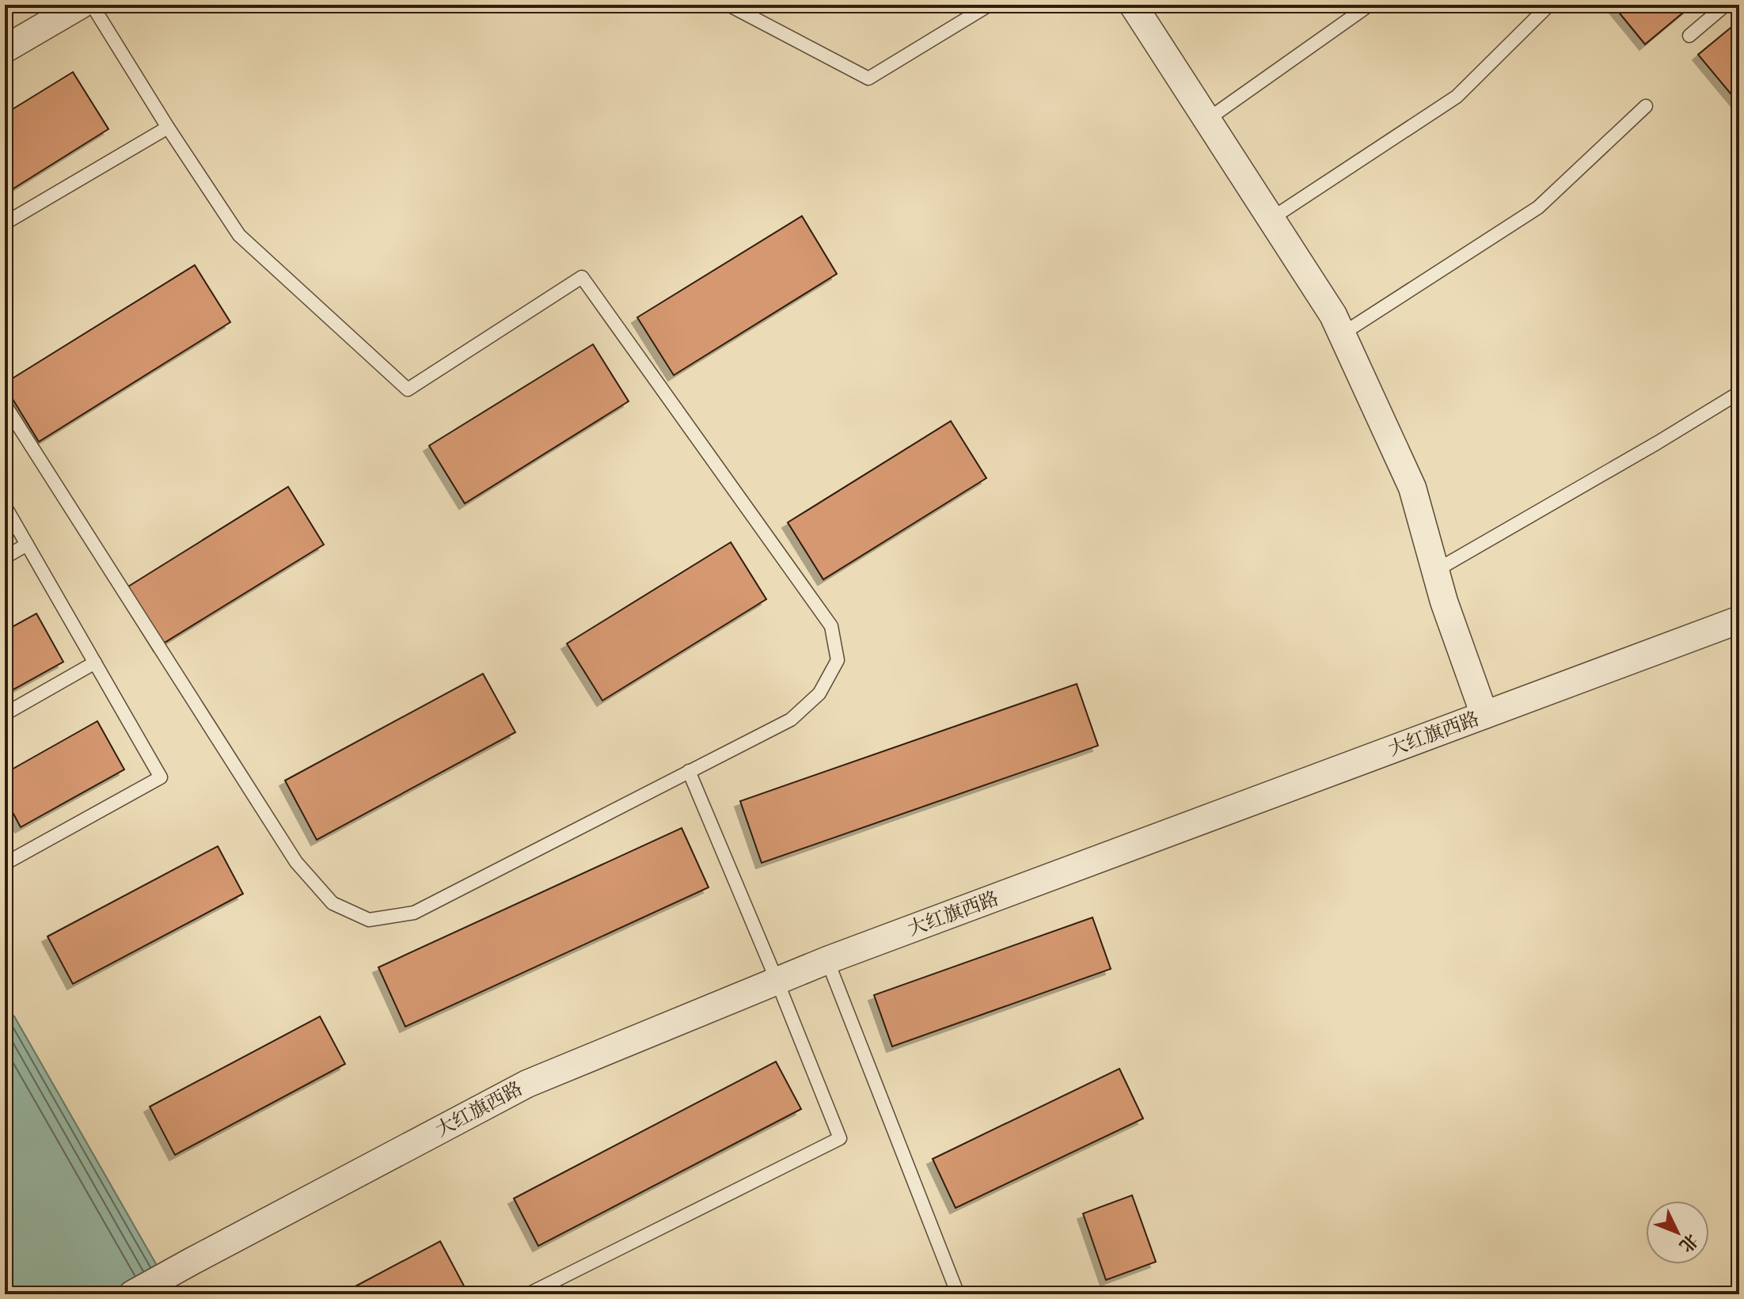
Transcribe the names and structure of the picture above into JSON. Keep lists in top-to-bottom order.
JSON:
{
  "streets": {
    "street": ["大红旗西路"]
  },
  "north": "bottom right"
}
